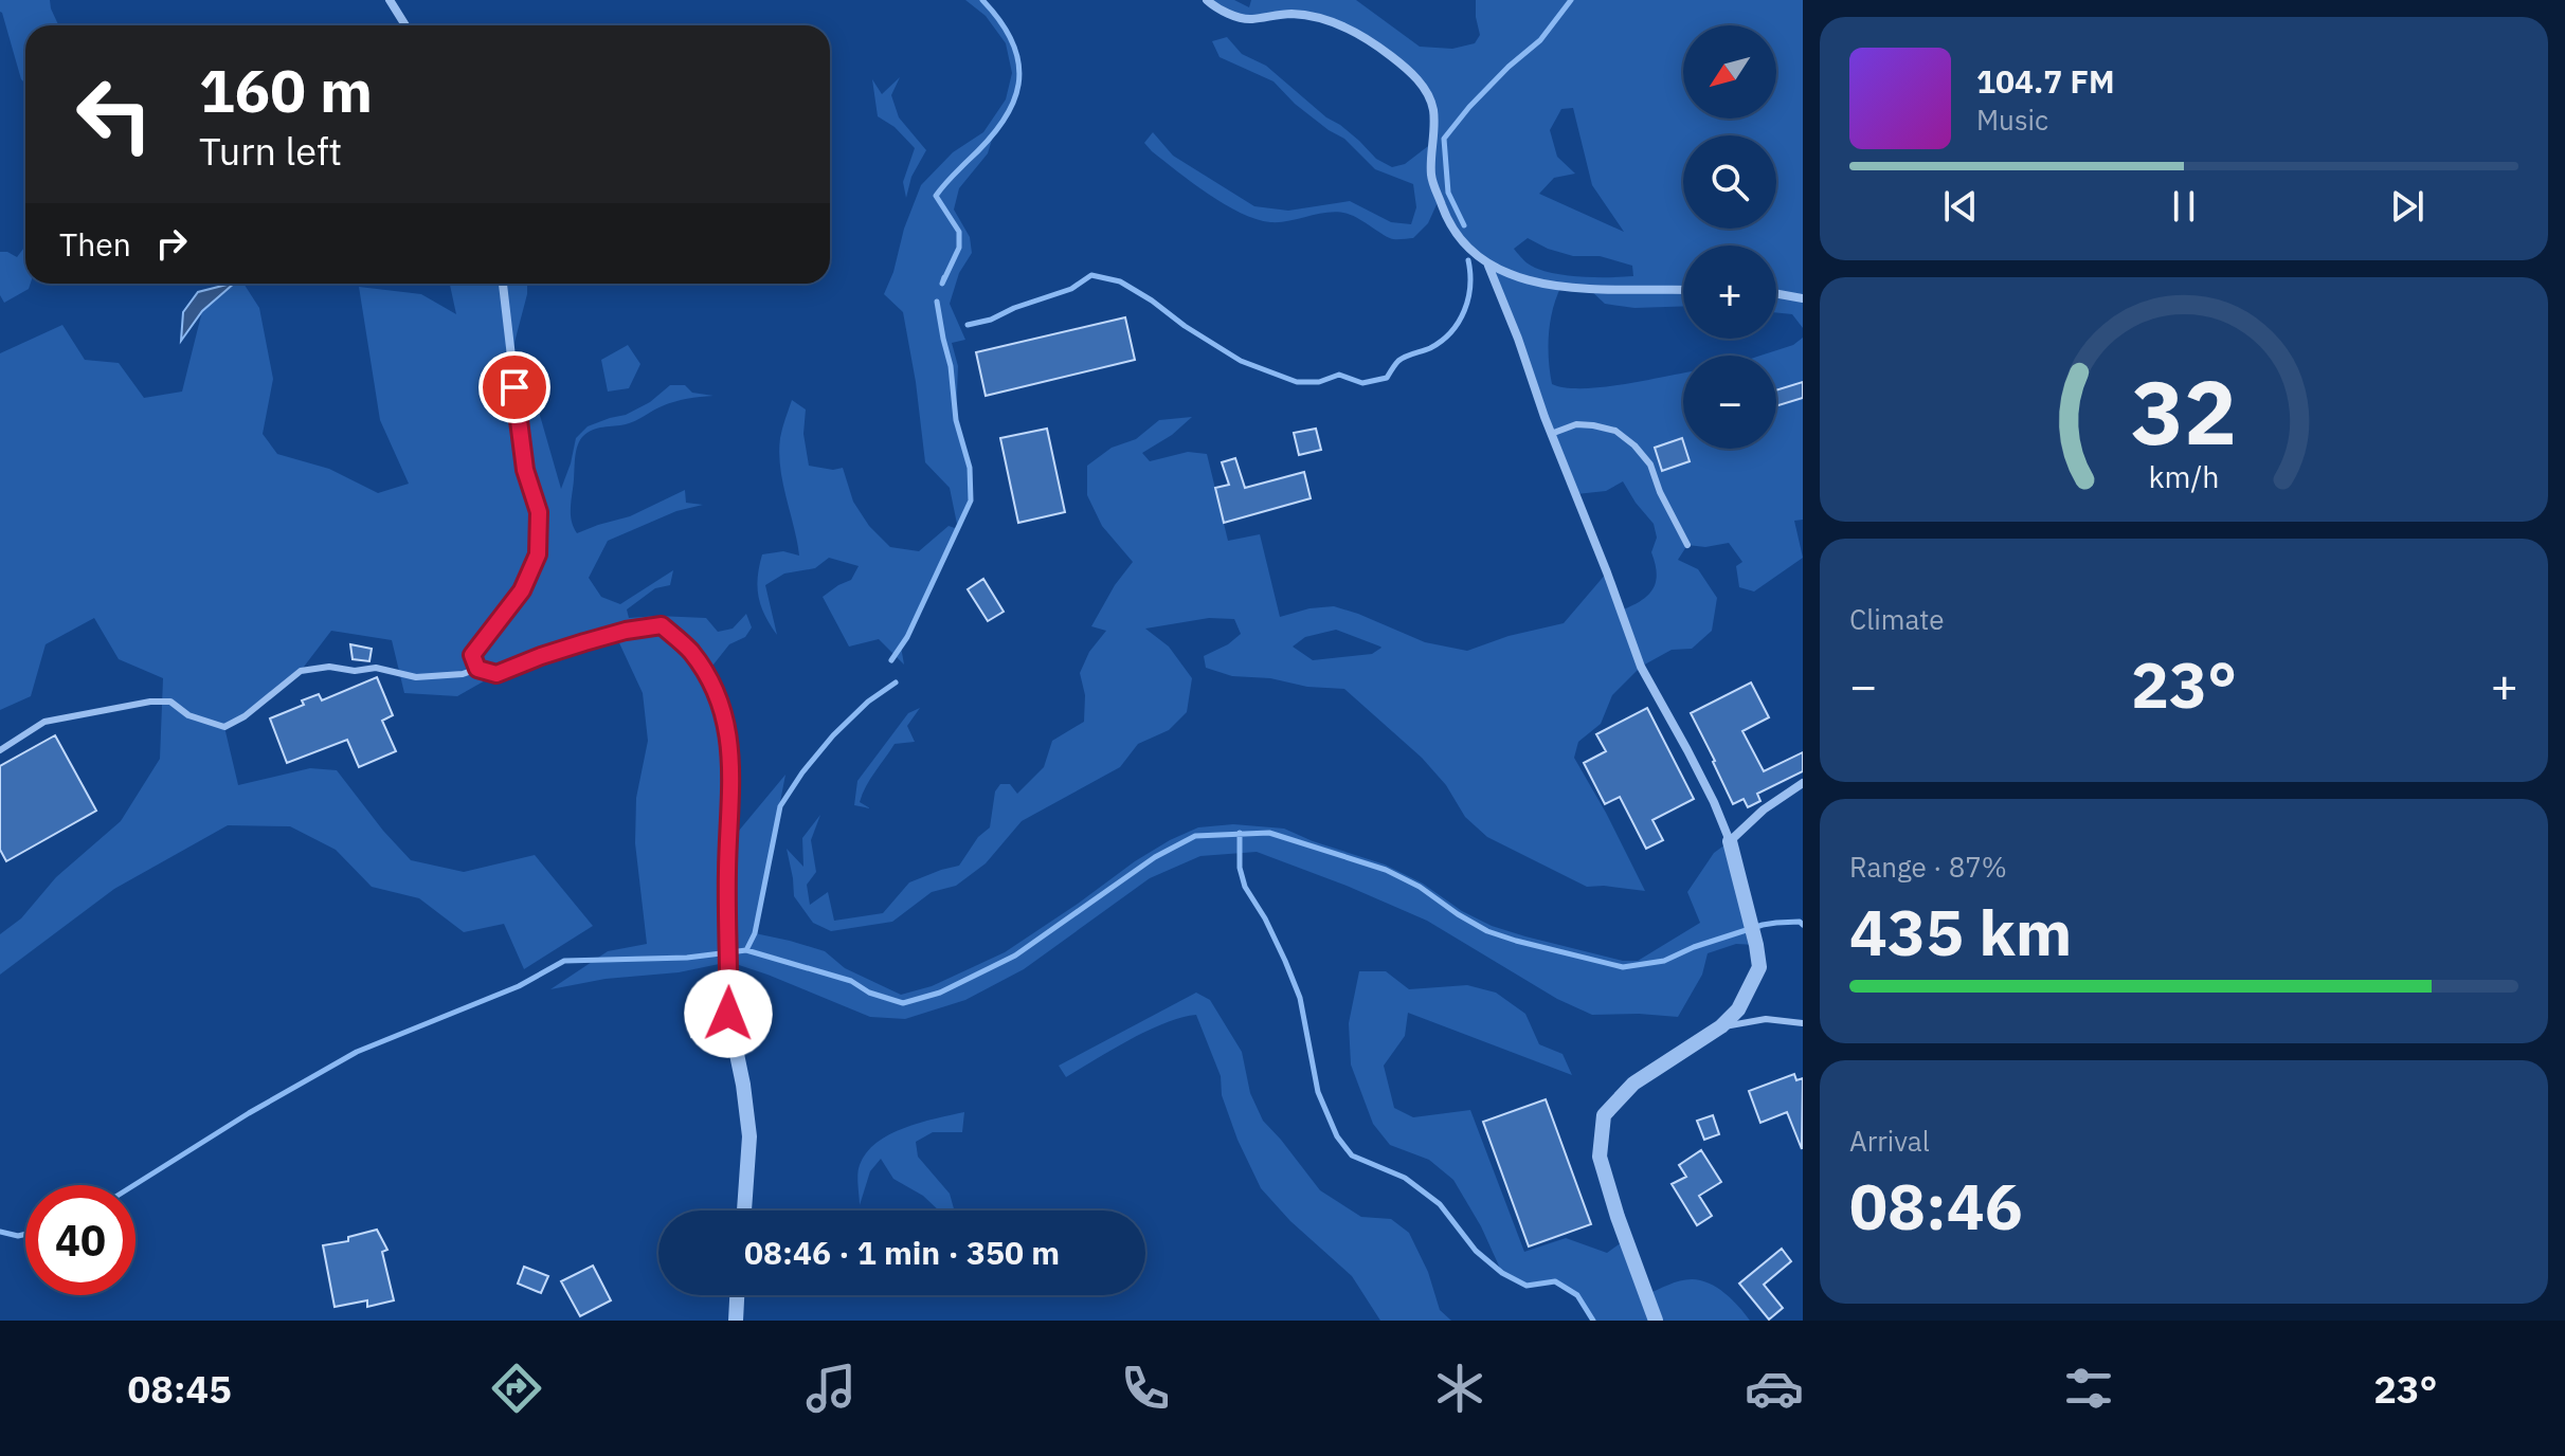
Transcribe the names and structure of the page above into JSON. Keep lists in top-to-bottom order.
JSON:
{
  "north": "bottom left",
  "page": {
    "map_buttons": ["+", "−"],
    "turn": ["160 m", "Turn left"],
    "song": ["104.7 FM", "Music"],
    "then": "Then",
    "tile": [
      "Climate",
      ["Range · 87%", "435 km"],
      ["Arrival", "08:46"]
    ],
    "heat": ["−", "23°", "+"],
    "limit": "40",
    "trip": "08:46 · 1 min · 350 m",
    "tabs": ["08:45", "23°"],
    "gauge": ["32", "km/h"]
  }
}
